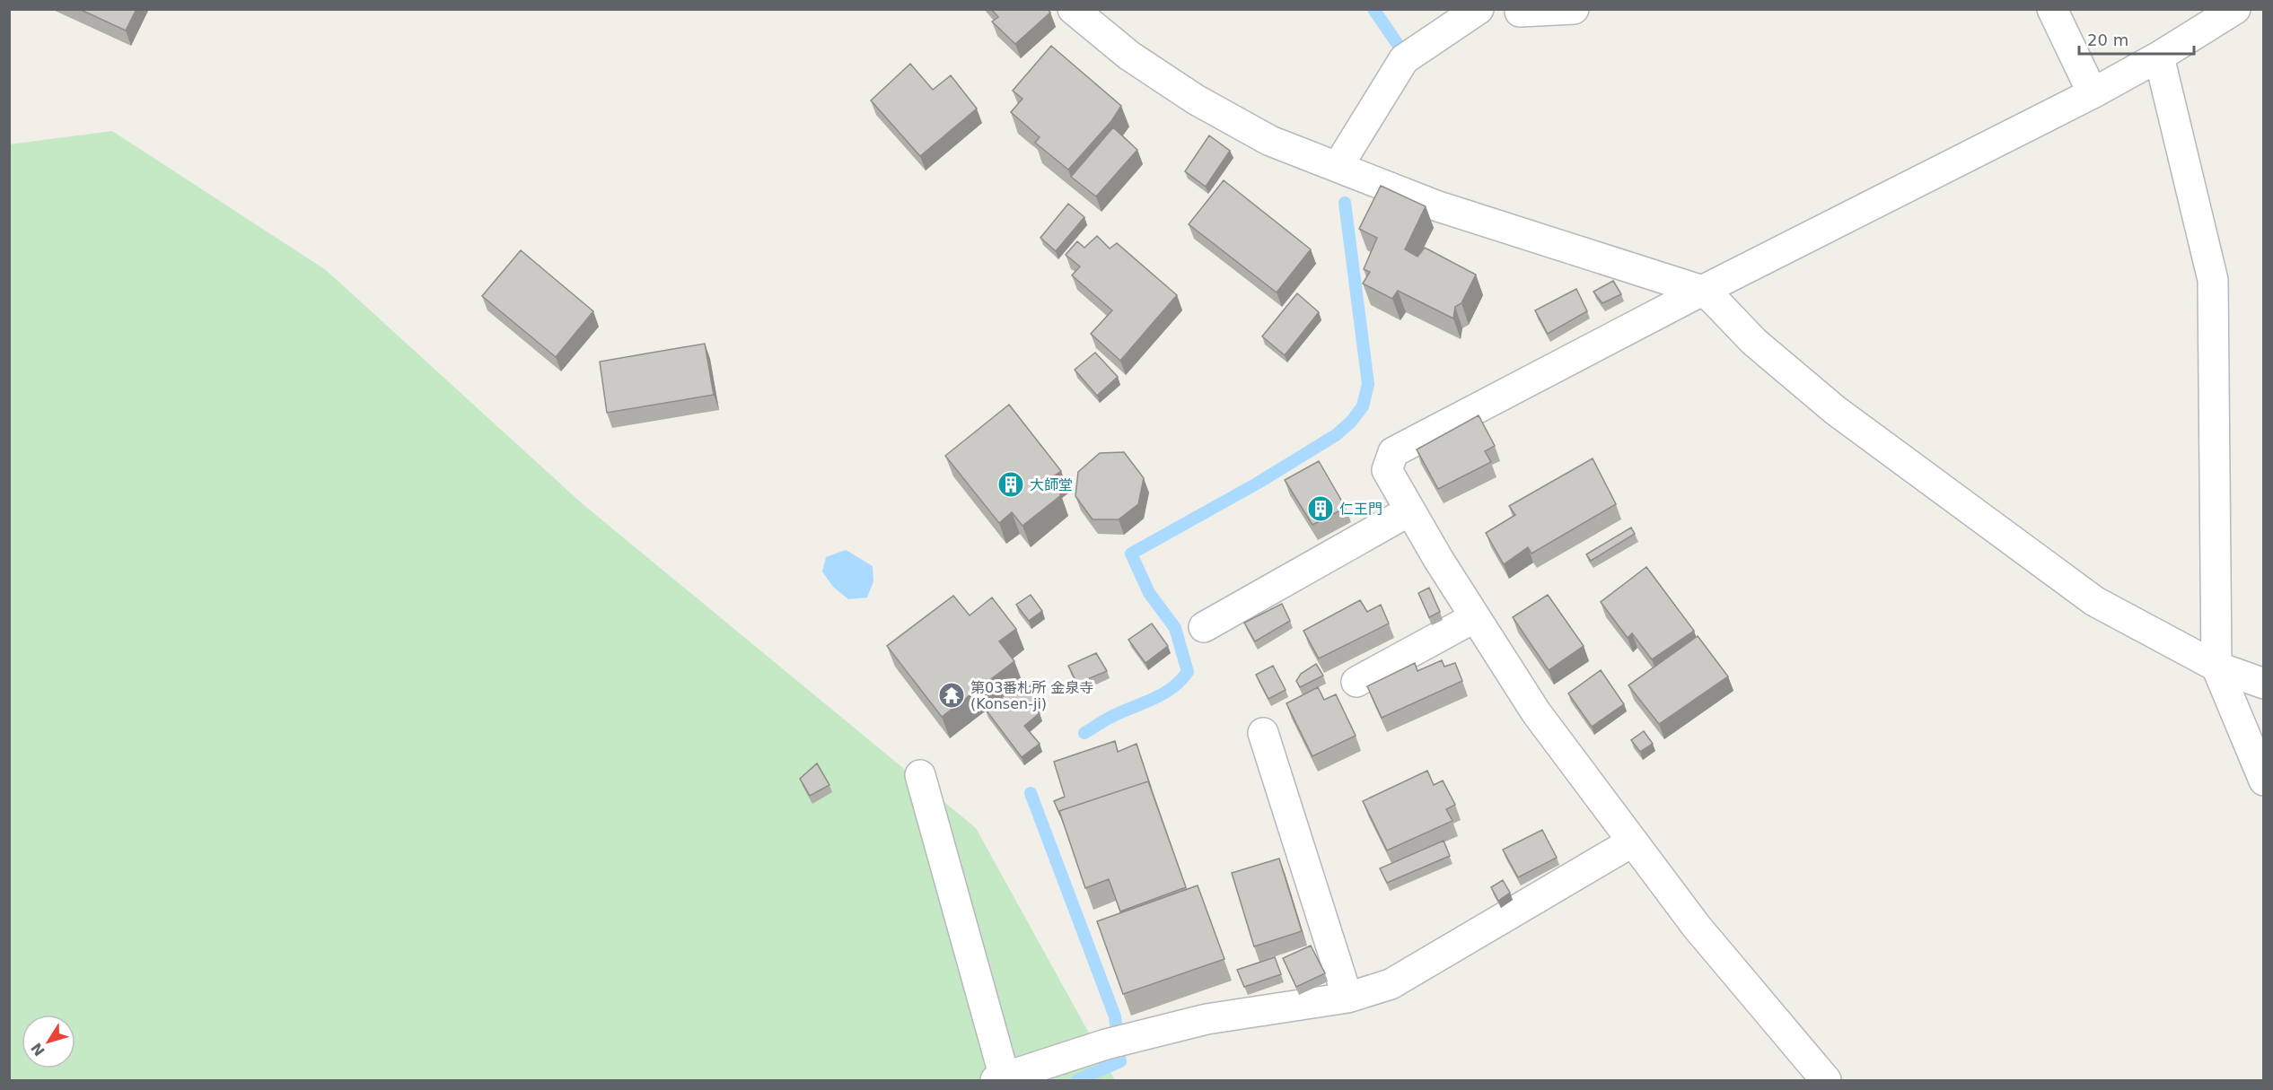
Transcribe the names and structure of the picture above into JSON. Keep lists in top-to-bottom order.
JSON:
{
  "places": {
    "building": ["大師堂", "仁王門"],
    "temple": ["第03番札所 金泉寺 (Konsen-ji)"]
  },
  "scale_bar": "20 m",
  "north": "bottom left"
}
